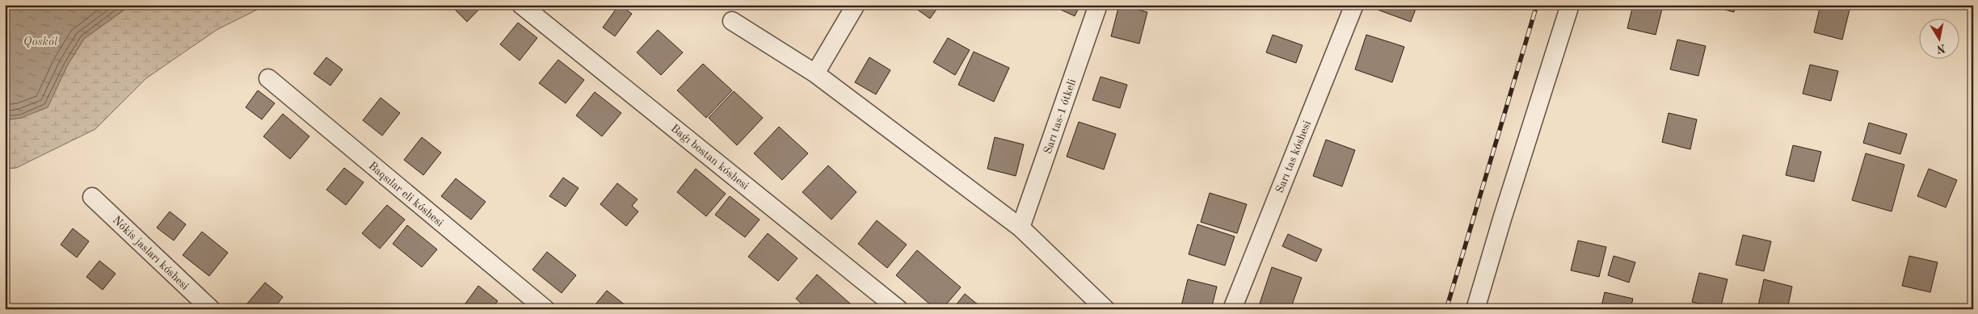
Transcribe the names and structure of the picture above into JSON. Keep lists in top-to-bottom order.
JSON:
{
  "streets": {
    "street": [
      "Sarı tas-1 ótkeli",
      "Baǵı bostan kóshesi",
      "Sarı tas kóshesi",
      "Baqsılar eli kóshesi",
      "Nókis jasları kóshesi"
    ]
  },
  "water": ["Qoskól"],
  "north": "bottom"
}
